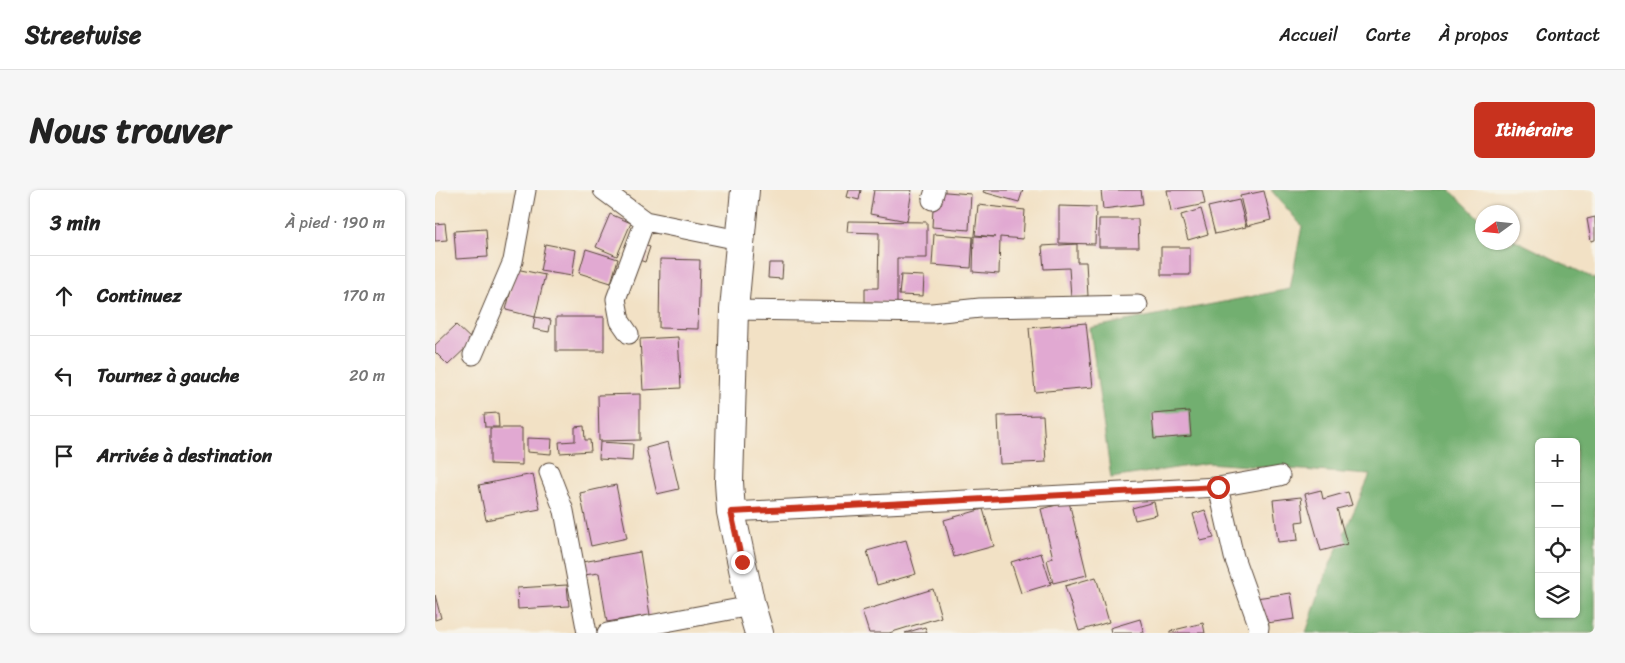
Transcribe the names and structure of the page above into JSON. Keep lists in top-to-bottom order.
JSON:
{
  "north": "left",
  "page": {
    "header": "Streetwise",
    "nav": [
      "Accueil",
      "Carte",
      "À propos",
      "Contact"
    ],
    "title": "Nous trouver",
    "buttons": "Itinéraire",
    "heading": ["3 min", "À pied · 190 m"],
    "list": [
      ["Continuez", "170 m"],
      ["Tournez à gauche", "20 m"],
      "Arrivée à destination"
    ],
    "map_buttons": ["+", "−"]
  }
}
